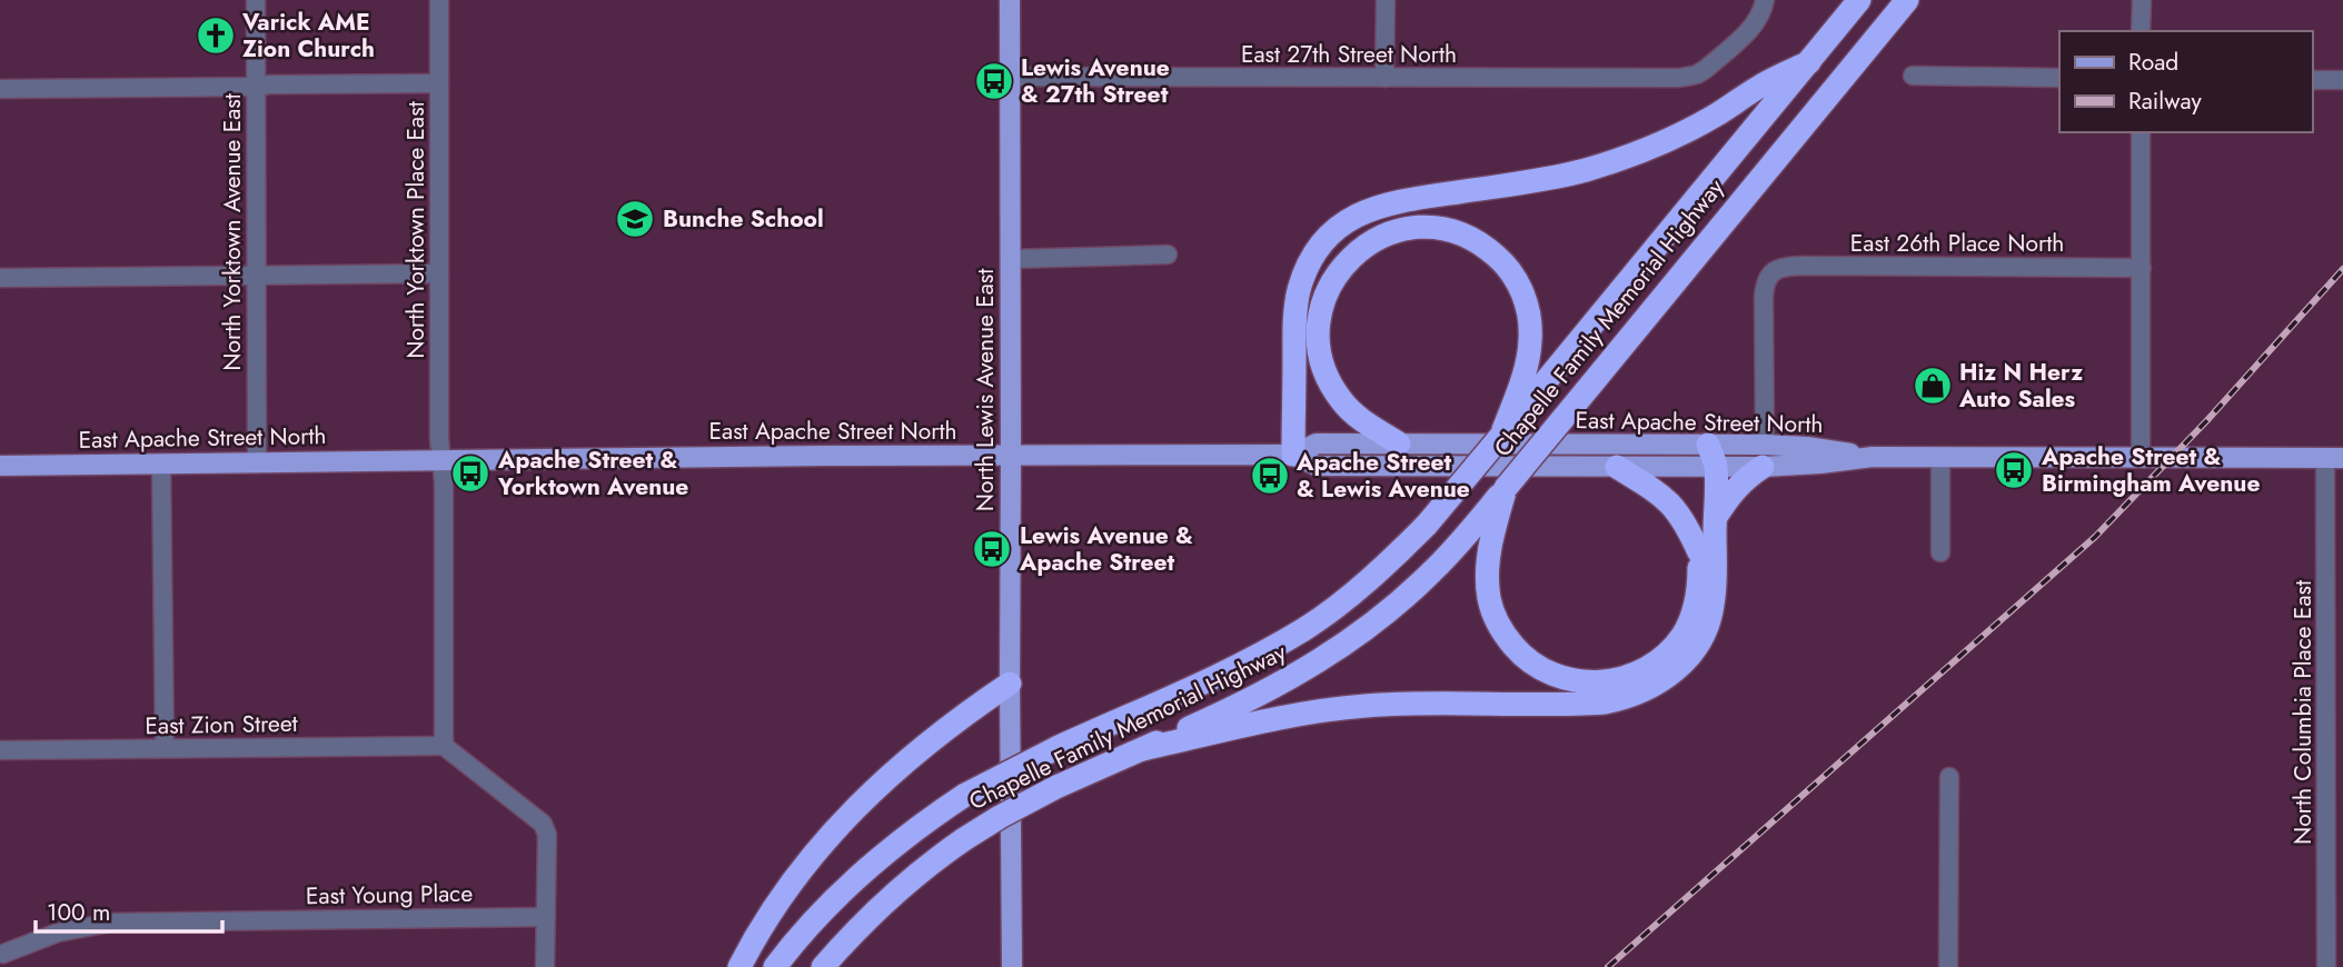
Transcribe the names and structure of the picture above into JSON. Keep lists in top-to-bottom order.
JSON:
{
  "streets": {
    "highway": ["Chapelle Family Memorial Highway"],
    "main road": ["North Lewis Avenue East", "East Apache Street North"],
    "street": [
      "East 27th Street North",
      "North Yorktown Place East",
      "North Yorktown Avenue East",
      "East 26th Place North",
      "North Columbia Place East",
      "East Zion Street",
      "East Young Place"
    ]
  },
  "crossings": [
    ["East 27th Street North", "North Lewis Avenue East"],
    ["North Yorktown Place East", "East Apache Street North"],
    ["North Yorktown Avenue East", "East Apache Street North"],
    ["East 26th Place North", "East Apache Street North"],
    ["North Lewis Avenue East", "East Apache Street North"],
    ["East Apache Street North", "North Columbia Place East"]
  ],
  "places": {
    "church": ["Varick AME Zion Church"],
    "bus stop": [
      "Lewis Avenue & 27th Street",
      "Apache Street & Birmingham Avenue",
      "Apache Street & Yorktown Avenue",
      "Apache Street & Lewis Avenue",
      "Lewis Avenue & Apache Street"
    ],
    "school or university": ["Bunche School"],
    "shop": ["Hiz N Herz Auto Sales"]
  },
  "legend": ["Road", "Railway"],
  "scale_bar": "100 m"
}
